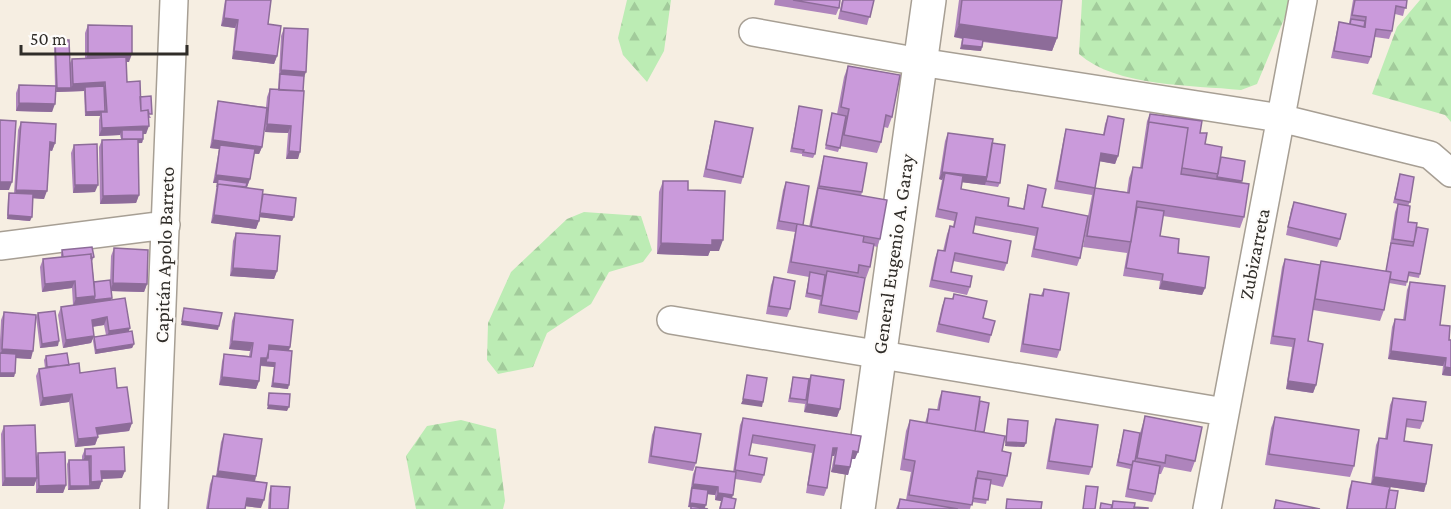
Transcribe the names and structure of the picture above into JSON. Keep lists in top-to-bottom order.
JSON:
{
  "streets": {
    "street": ["General Eugenio A. Garay", "Zubizarreta", "Capitán Apolo Barreto"]
  },
  "scale_bar": "50 m"
}
